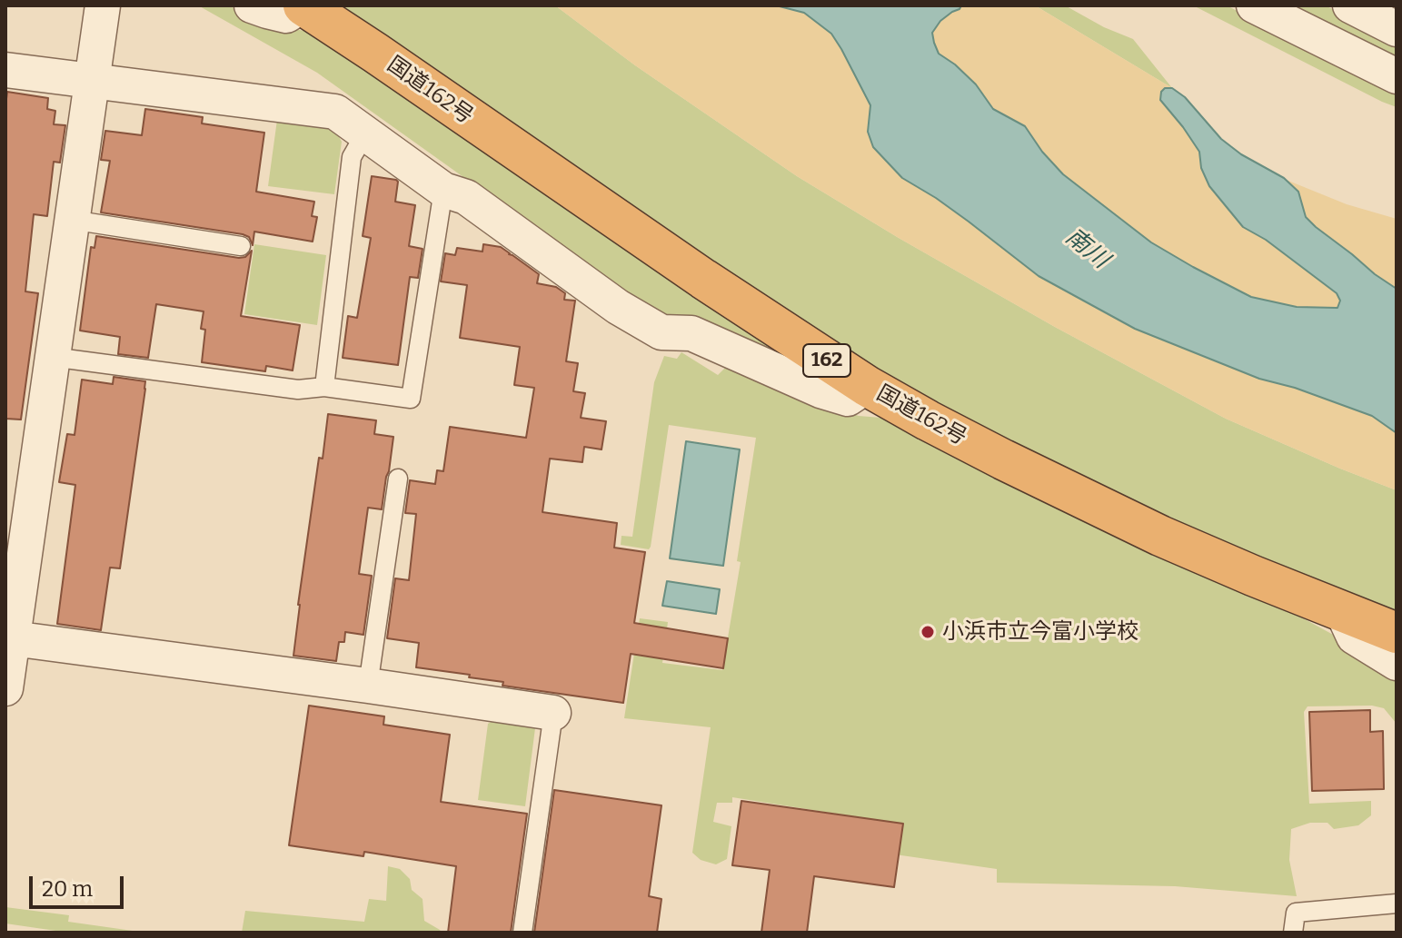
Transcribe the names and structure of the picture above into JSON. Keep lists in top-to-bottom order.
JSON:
{
  "streets": {
    "highway": ["国道162号", "162"]
  },
  "water": ["南川"],
  "places": ["小浜市立今富小学校"],
  "scale_bar": "20 m"
}
